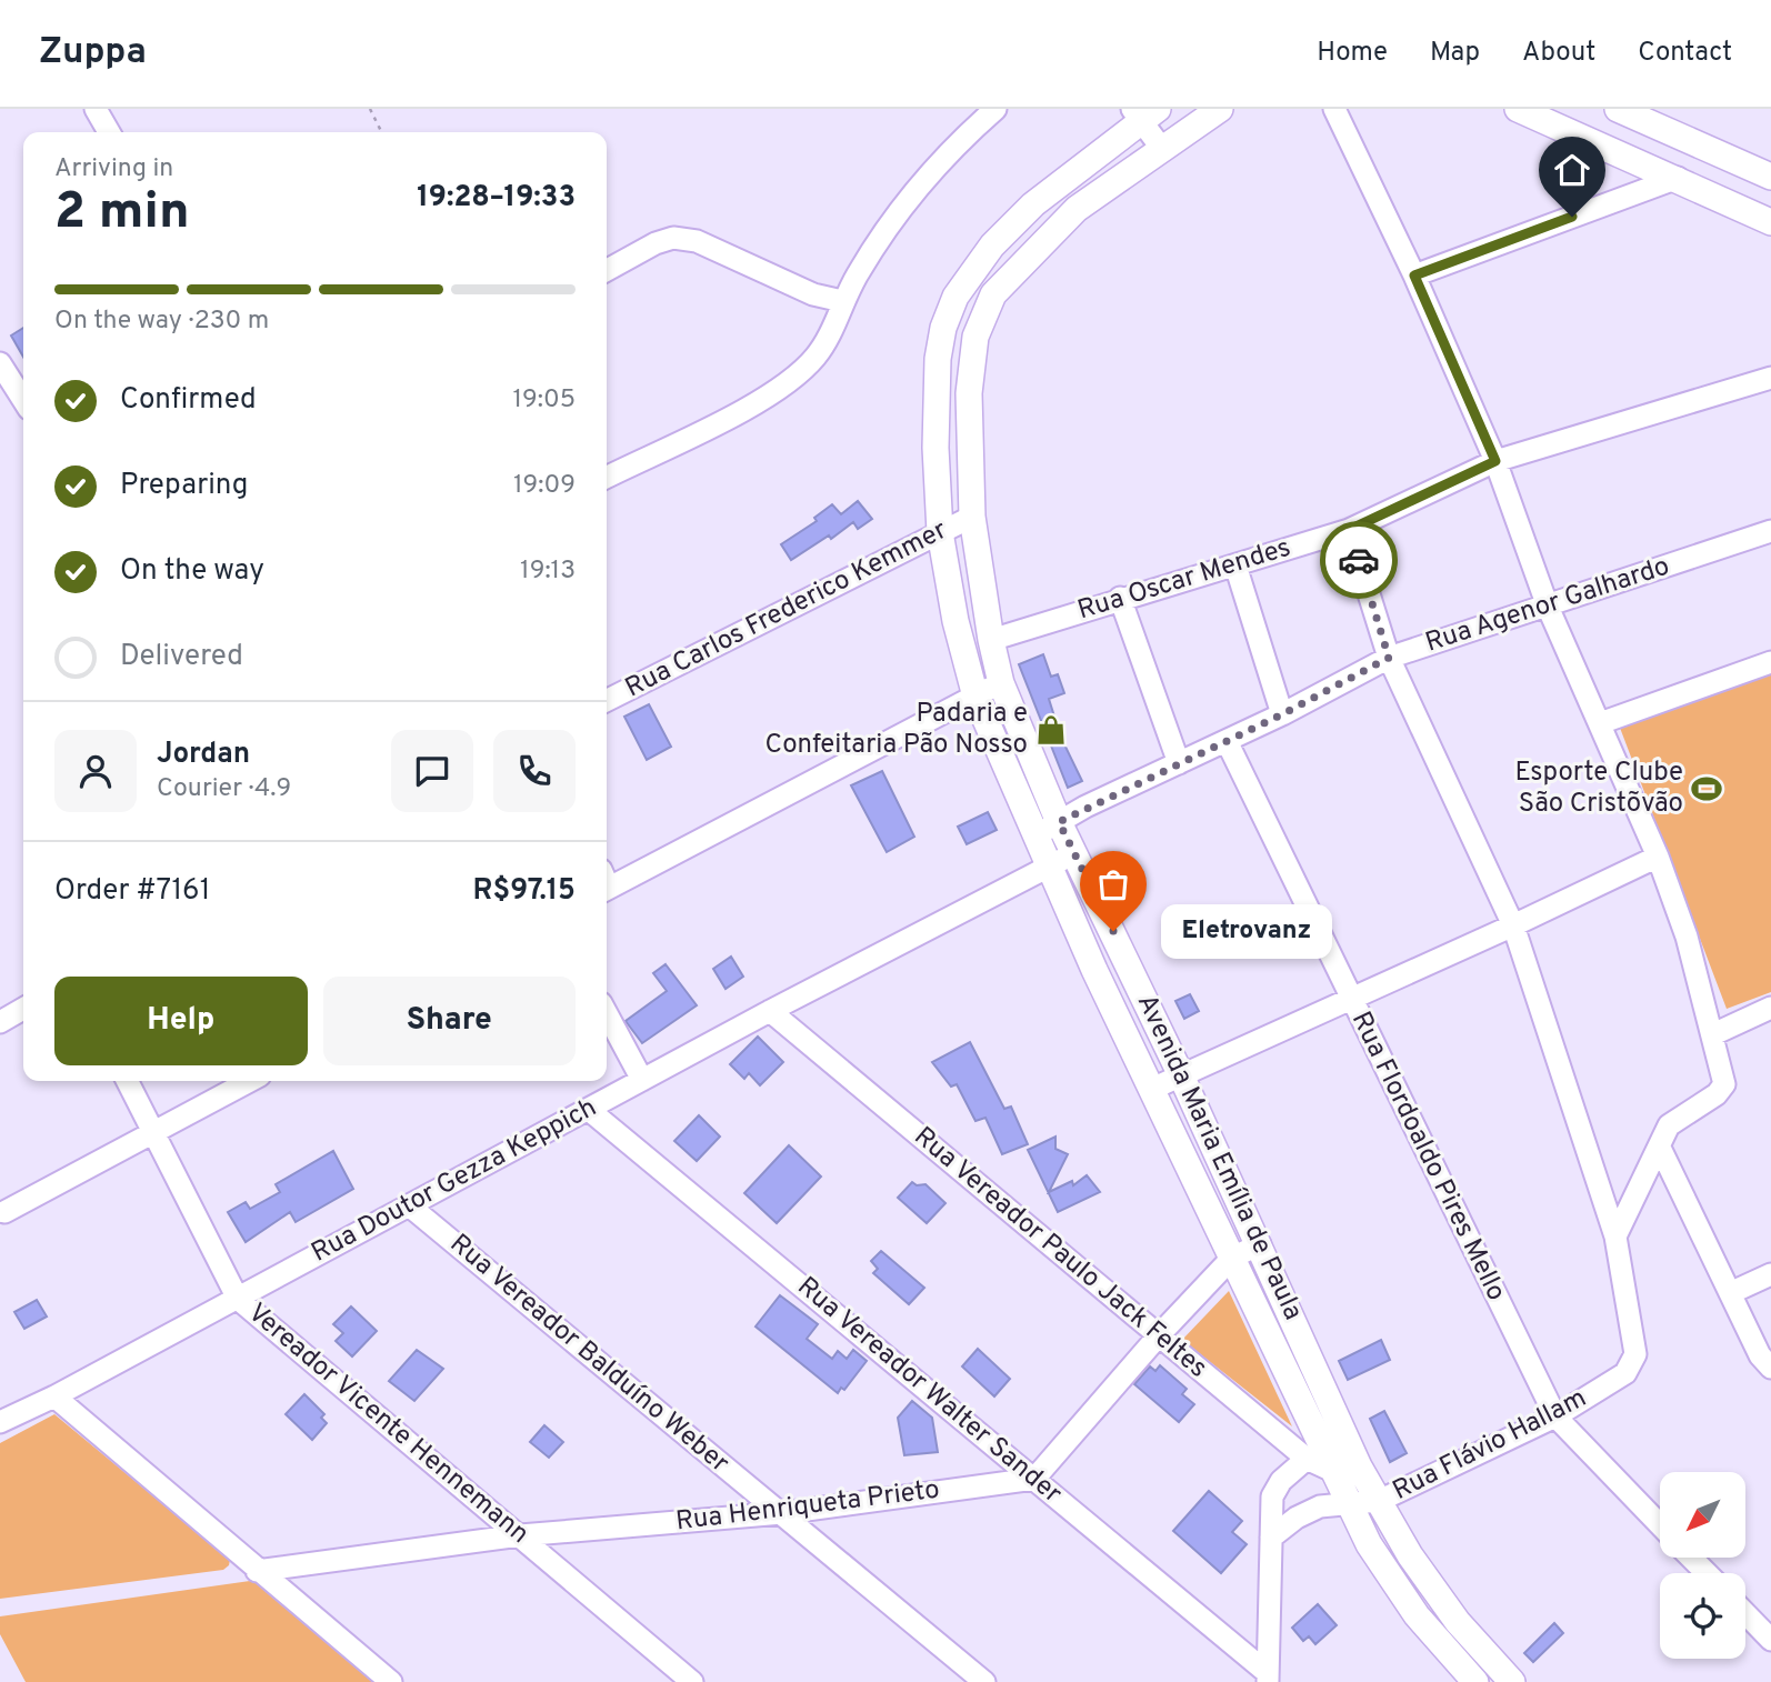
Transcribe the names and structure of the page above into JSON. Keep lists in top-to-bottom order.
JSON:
{
  "streets": {
    "main road": ["Avenida Maria Emília de Paula"],
    "street": [
      "Rua Oscar Mendes",
      "Rua Agenor Galhardo",
      "Rua Carlos Frederico Kemmer",
      "Rua Flordoaldo Pires Mello",
      "Rua Doutor Gezza Keppich",
      "Rua Vereador Paulo Jack Feltes",
      "Rua Vereador Balduíno Weber",
      "Rua Vereador Walter Sander",
      "Vereador Vicente Hennemann",
      "Rua Flávio Hallam",
      "Rua Henriqueta Prieto"
    ]
  },
  "crossings": [
    ["Rua Oscar Mendes", "Avenida Maria Emília de Paula"],
    ["Rua Agenor Galhardo", "Rua Flordoaldo Pires Mello"],
    ["Rua Agenor Galhardo", "Avenida Maria Emília de Paula"],
    ["Rua Carlos Frederico Kemmer", "Avenida Maria Emília de Paula"],
    ["Rua Flordoaldo Pires Mello", "Rua Flávio Hallam"],
    ["Avenida Maria Emília de Paula", "Rua Doutor Gezza Keppich"],
    ["Avenida Maria Emília de Paula", "Rua Vereador Paulo Jack Feltes"],
    ["Avenida Maria Emília de Paula", "Rua Flávio Hallam"],
    ["Rua Doutor Gezza Keppich", "Rua Vereador Paulo Jack Feltes"],
    ["Rua Doutor Gezza Keppich", "Rua Vereador Balduíno Weber"],
    ["Rua Doutor Gezza Keppich", "Rua Vereador Walter Sander"],
    ["Rua Doutor Gezza Keppich", "Vereador Vicente Hennemann"],
    ["Rua Vereador Balduíno Weber", "Rua Henriqueta Prieto"],
    ["Rua Vereador Walter Sander", "Rua Henriqueta Prieto"],
    ["Vereador Vicente Hennemann", "Rua Henriqueta Prieto"]
  ],
  "places": {
    "shop": ["Padaria e Confeitaria Pão Nosso"],
    "sports": ["Esporte Clube São Cristõvão"],
    "other": ["Eletrovanz"]
  },
  "north": "bottom left",
  "page": {
    "header": "Zuppa",
    "nav": [
      "Home",
      "Map",
      "About",
      "Contact"
    ],
    "heading": ["2 min", "Arriving in", "19:28–19:33"],
    "panel": [
      "Jordan",
      "Courier · 4.9",
      "Order #7161",
      "R$97.15"
    ],
    "bar": "On the way · 230 m",
    "list": [
      ["Confirmed", "19:05"],
      ["Preparing", "19:09"],
      ["On the way", "19:13"],
      "Delivered"
    ],
    "bubble": "Eletrovanz",
    "buttons": ["Help", "Share"]
  }
}
